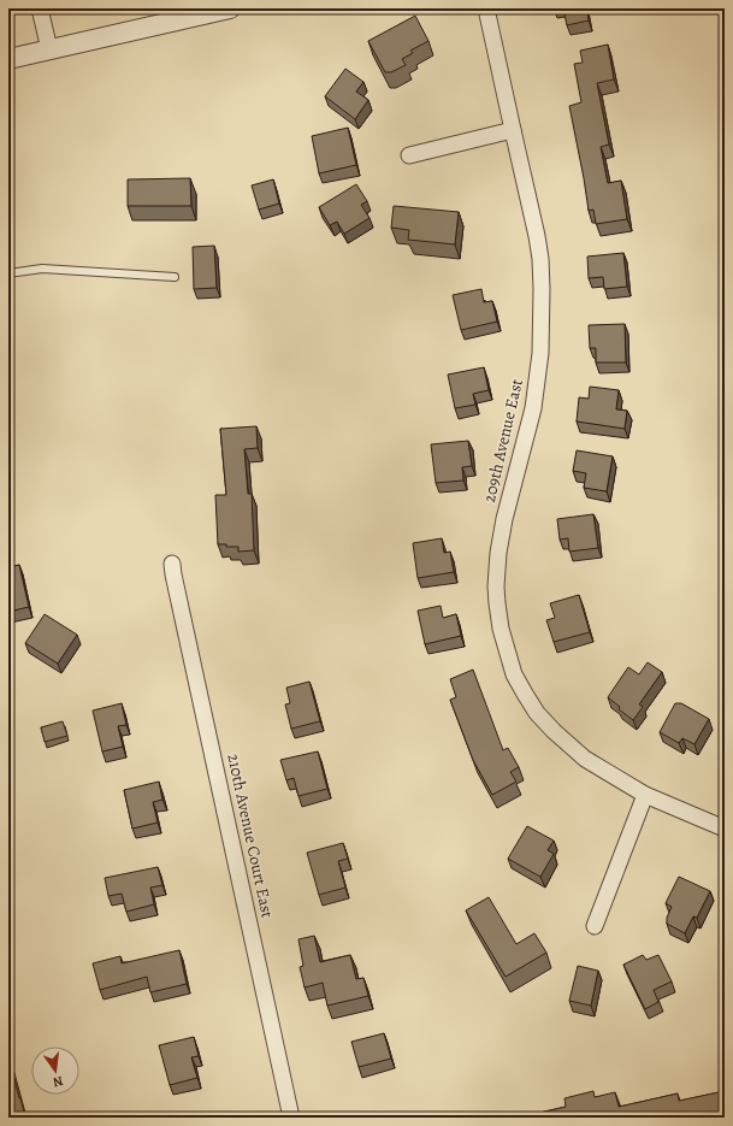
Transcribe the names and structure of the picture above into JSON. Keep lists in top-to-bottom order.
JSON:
{
  "streets": {
    "street": ["209th Avenue East", "210th Avenue Court East"]
  },
  "north": "bottom"
}
